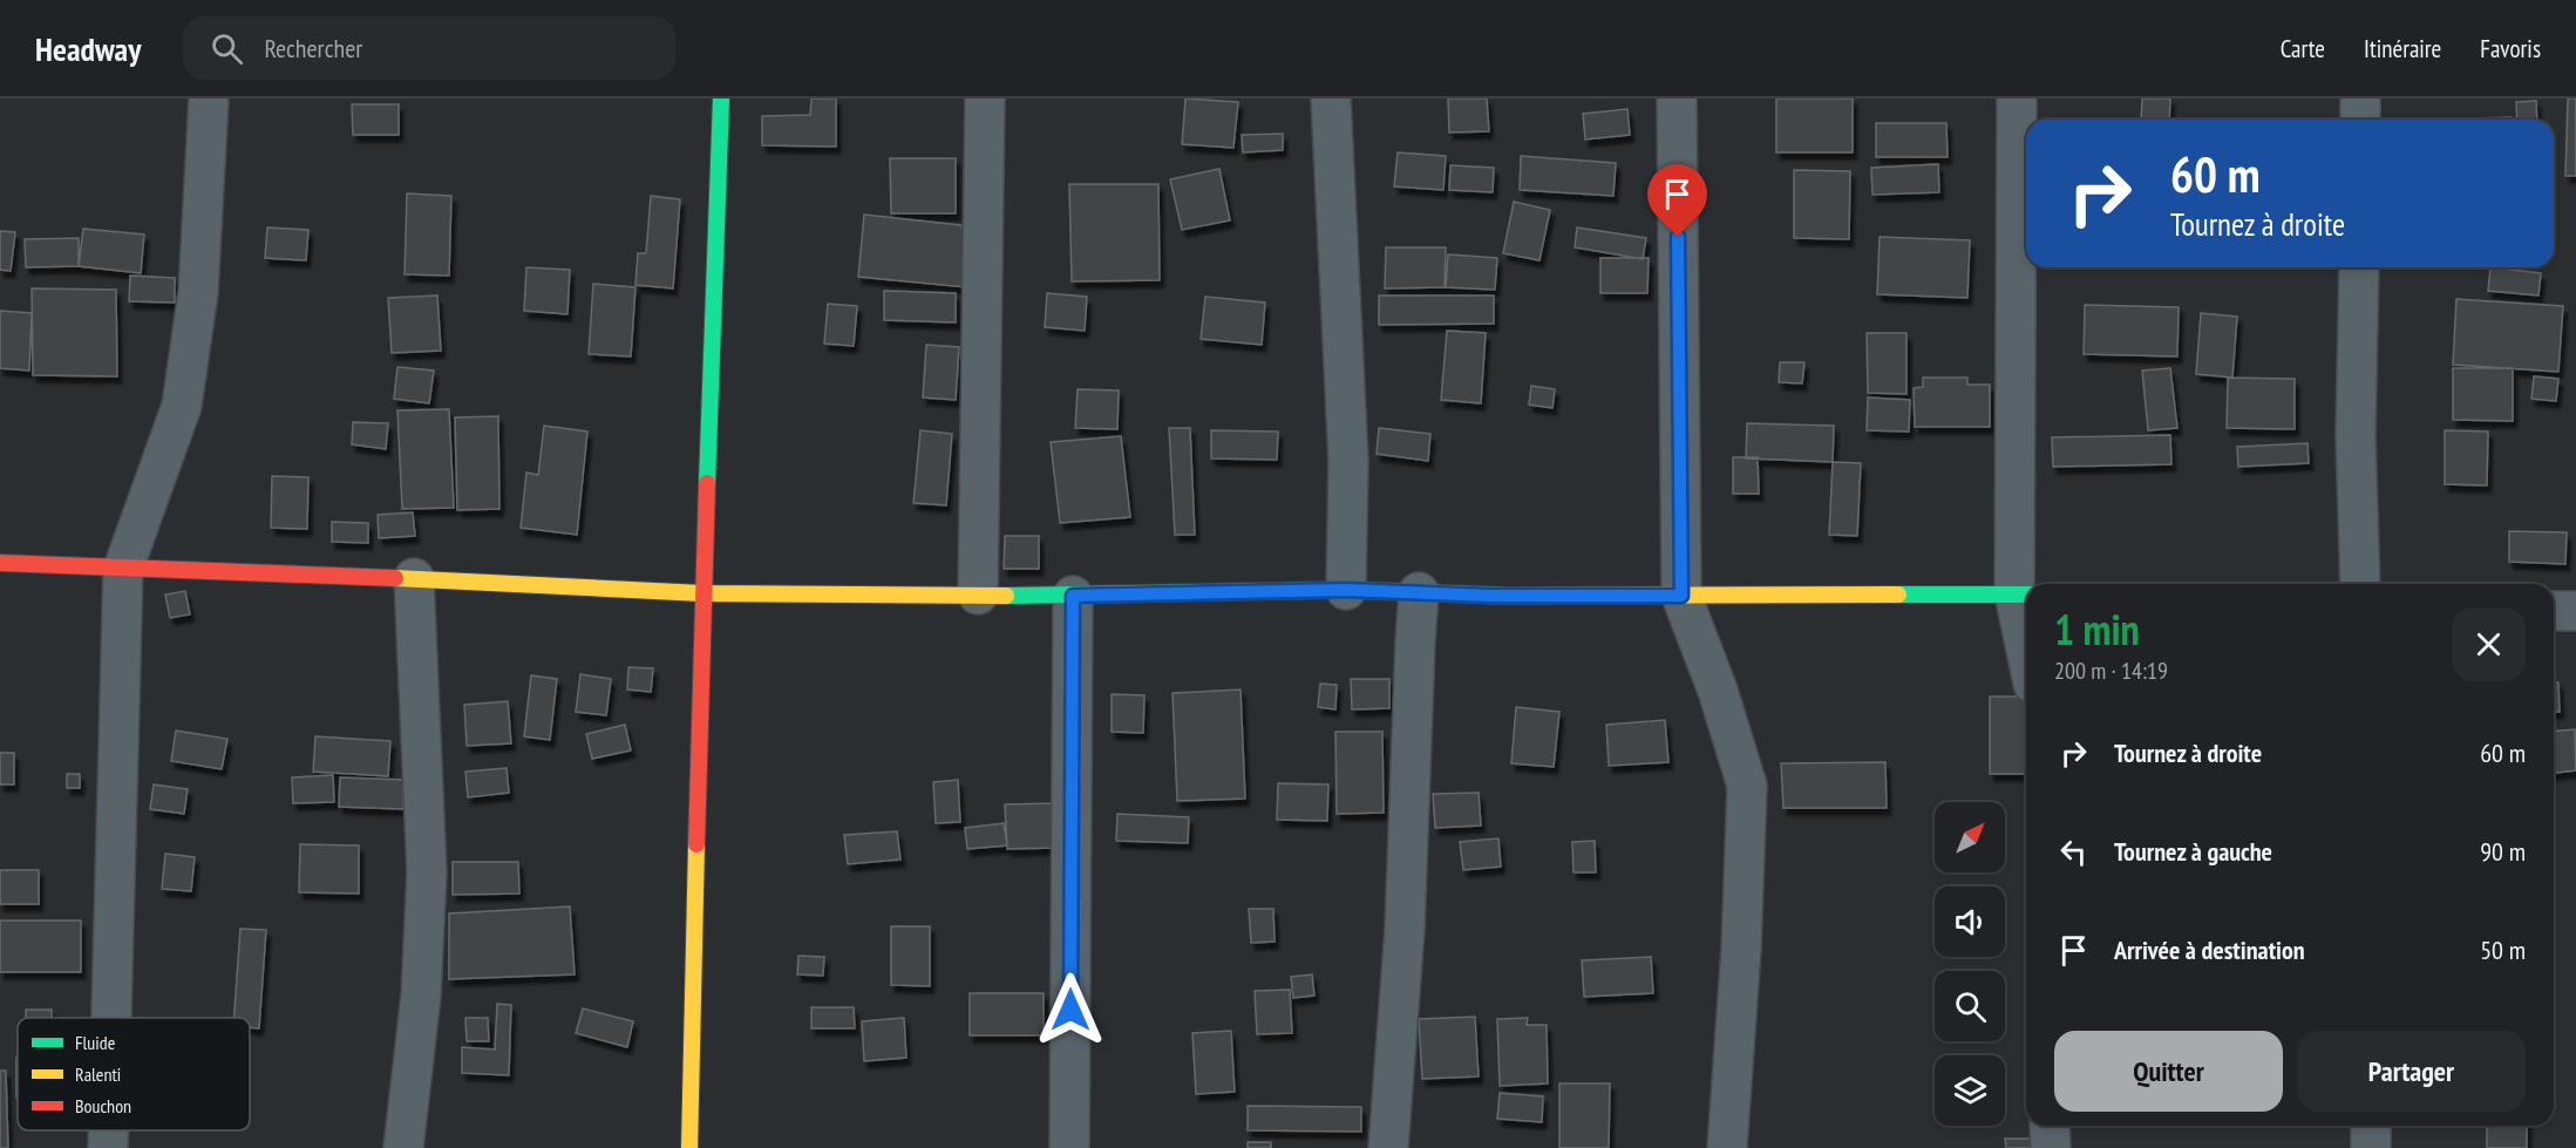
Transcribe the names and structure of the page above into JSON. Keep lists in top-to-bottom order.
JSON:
{
  "legend": ["Fluide", "Ralenti", "Bouchon"],
  "north": "top right",
  "page": {
    "header": "Headway",
    "search": "Rechercher",
    "nav": ["Carte", "Itinéraire", "Favoris"],
    "turn": ["60 m", "Tournez à droite"],
    "heading": ["1 min", "200 m · 14:19"],
    "list": [
      {
        "name": "Tournez à droite",
        "value": "60 m"
      },
      {
        "name": "Tournez à gauche",
        "value": "90 m"
      },
      {
        "name": "Arrivée à destination",
        "value": "50 m"
      }
    ],
    "buttons": ["Quitter", "Partager"]
  }
}
